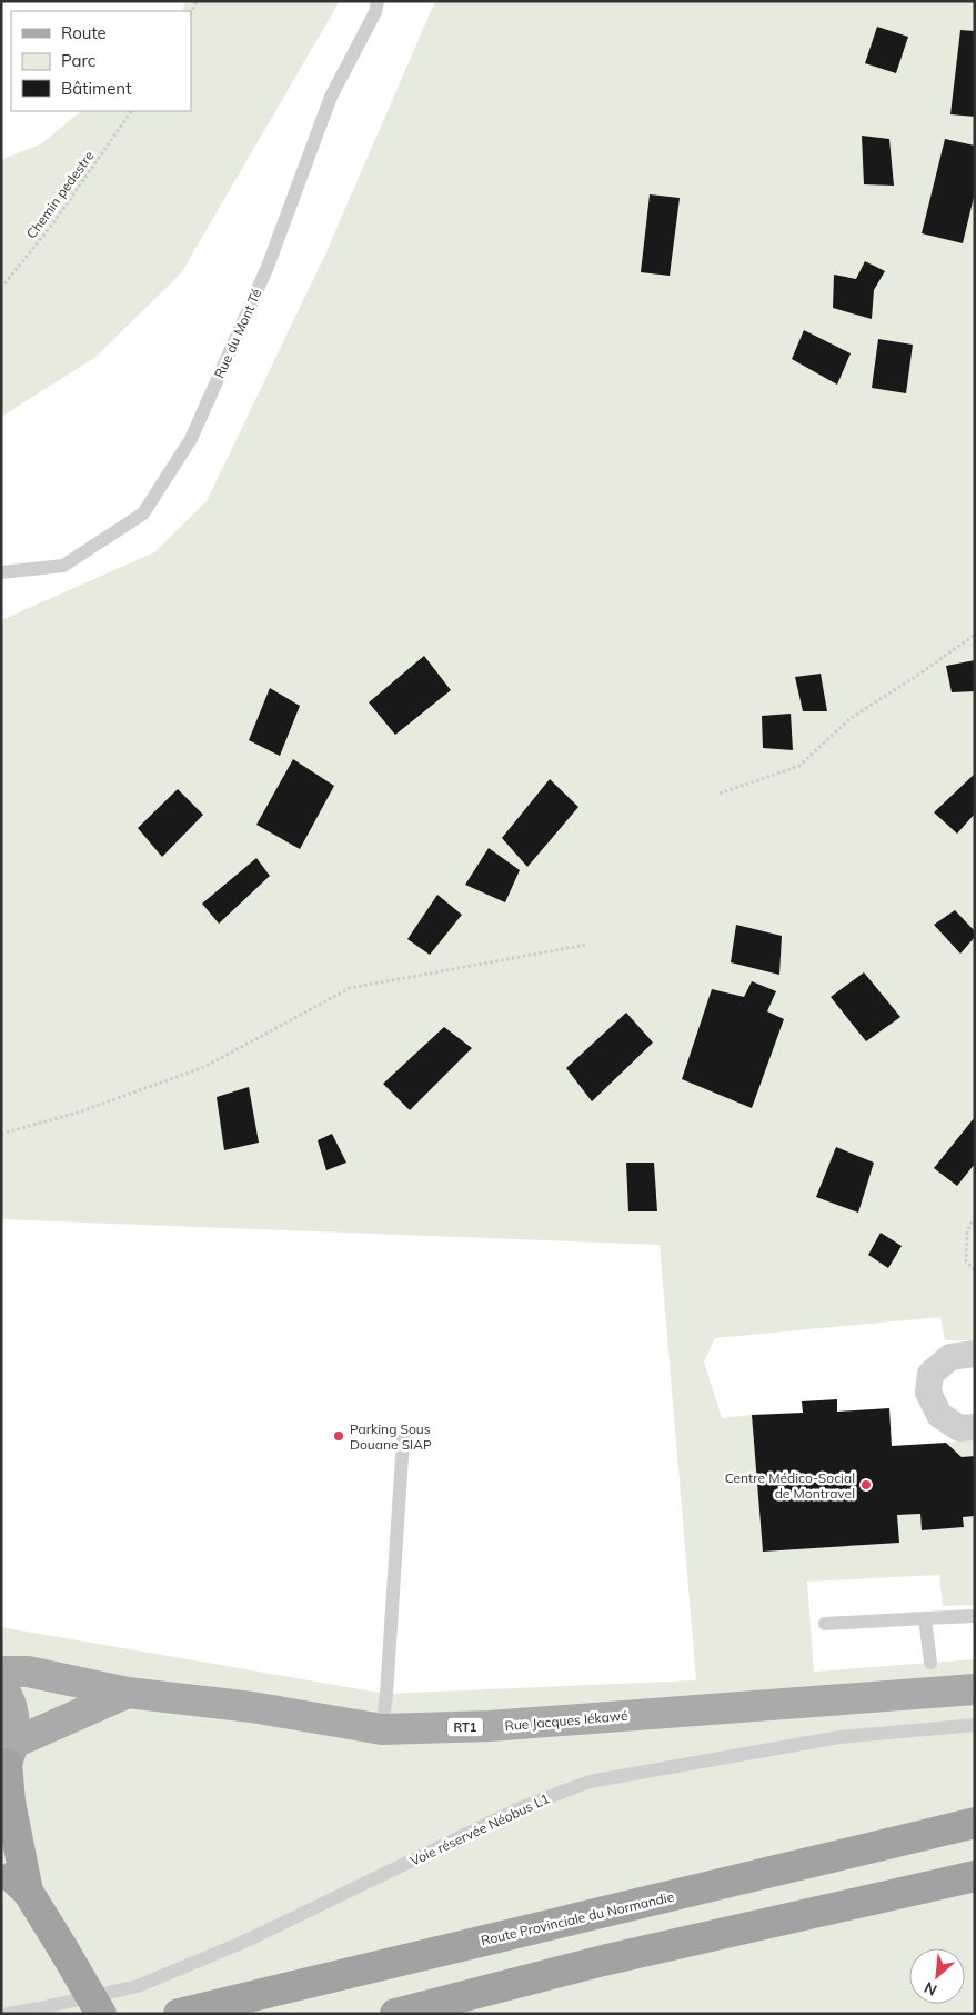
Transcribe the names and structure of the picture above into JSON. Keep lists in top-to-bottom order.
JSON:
{
  "streets": {
    "highway": ["Route Provinciale du Normandie"],
    "main road": ["Rue Jacques Iékawé", "RT1"],
    "lane": ["Rue du Mont Té", "Voie réservée Néobus L1"],
    "path": ["Chemin pedestre"]
  },
  "places": ["Parking Sous Douane SIAP", "Centre Médico-Social de Montravel"],
  "legend": ["Route", "Parc", "Bâtiment"],
  "north": "bottom left"
}
